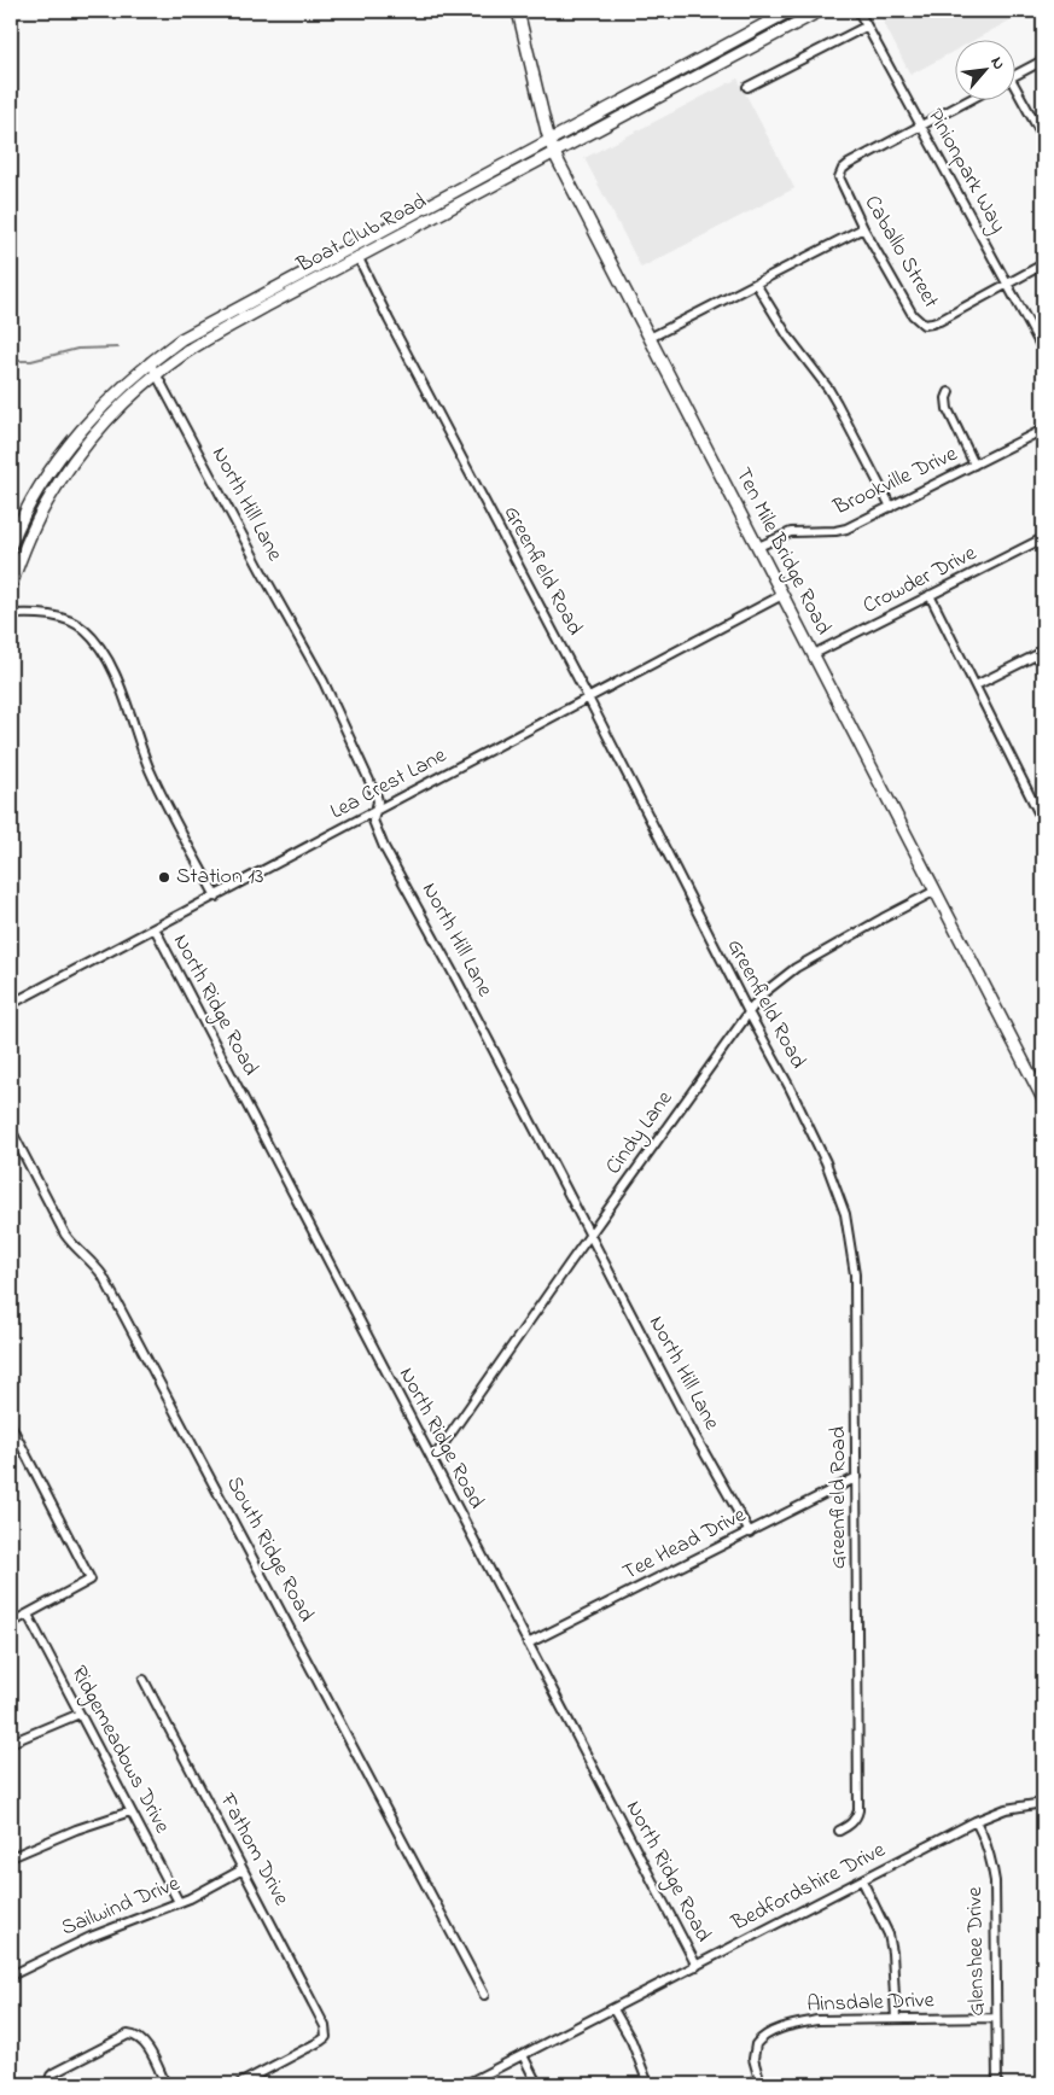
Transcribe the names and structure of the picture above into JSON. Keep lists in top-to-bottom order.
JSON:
{
  "streets": {
    "main road": ["Boat Club Road", "Ten Mile Bridge Road"],
    "street": [
      "Pinionpark Way",
      "Caballo Street",
      "Brookville Drive",
      "North Hill Lane",
      "Greenfield Road",
      "Crowder Drive",
      "Lea Crest Lane",
      "North Ridge Road",
      "Cindy Lane",
      "Tee Head Drive",
      "South Ridge Road",
      "Ridgemeadows Drive",
      "Fathom Drive",
      "Bedfordshire Drive",
      "Sailwind Drive",
      "Glenshee Drive",
      "Ainsdale Drive"
    ]
  },
  "crossings": [
    ["Pinionpark Way", "Caballo Street"],
    ["Boat Club Road", "North Hill Lane"],
    ["Boat Club Road", "Ten Mile Bridge Road"],
    ["Boat Club Road", "Greenfield Road"],
    ["Brookville Drive", "Ten Mile Bridge Road"],
    ["North Hill Lane", "Lea Crest Lane"],
    ["North Hill Lane", "Cindy Lane"],
    ["North Hill Lane", "Tee Head Drive"],
    ["Ten Mile Bridge Road", "Crowder Drive"],
    ["Ten Mile Bridge Road", "Lea Crest Lane"],
    ["Ten Mile Bridge Road", "Cindy Lane"],
    ["Greenfield Road", "Lea Crest Lane"],
    ["Greenfield Road", "Cindy Lane"],
    ["Greenfield Road", "Tee Head Drive"],
    ["Lea Crest Lane", "North Ridge Road"],
    ["North Ridge Road", "Cindy Lane"],
    ["North Ridge Road", "Tee Head Drive"],
    ["North Ridge Road", "Bedfordshire Drive"],
    ["Ridgemeadows Drive", "Sailwind Drive"],
    ["Fathom Drive", "Sailwind Drive"],
    ["Bedfordshire Drive", "Glenshee Drive"],
    ["Glenshee Drive", "Ainsdale Drive"]
  ],
  "places": ["Station 13"],
  "north": "top right"
}
